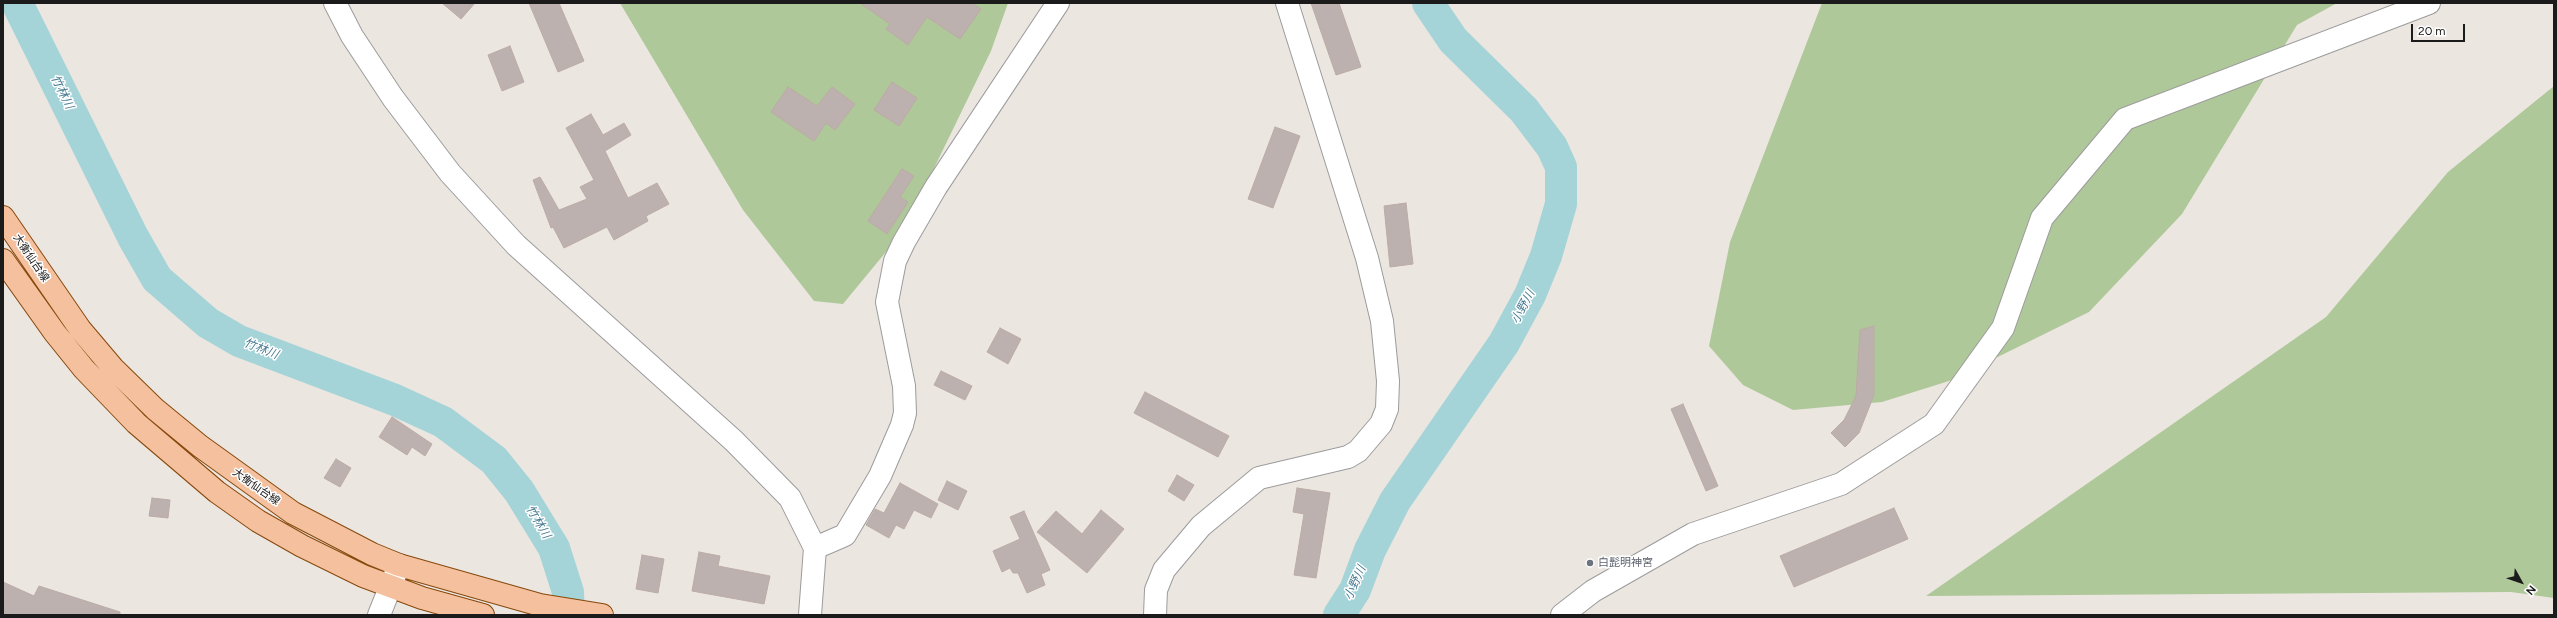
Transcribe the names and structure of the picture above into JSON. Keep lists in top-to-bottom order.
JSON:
{
  "streets": {
    "main road": ["大衡仙台線"]
  },
  "water": ["竹林川", "小野川"],
  "places": ["白髭明神宮"],
  "scale_bar": "20 m",
  "north": "bottom right"
}
